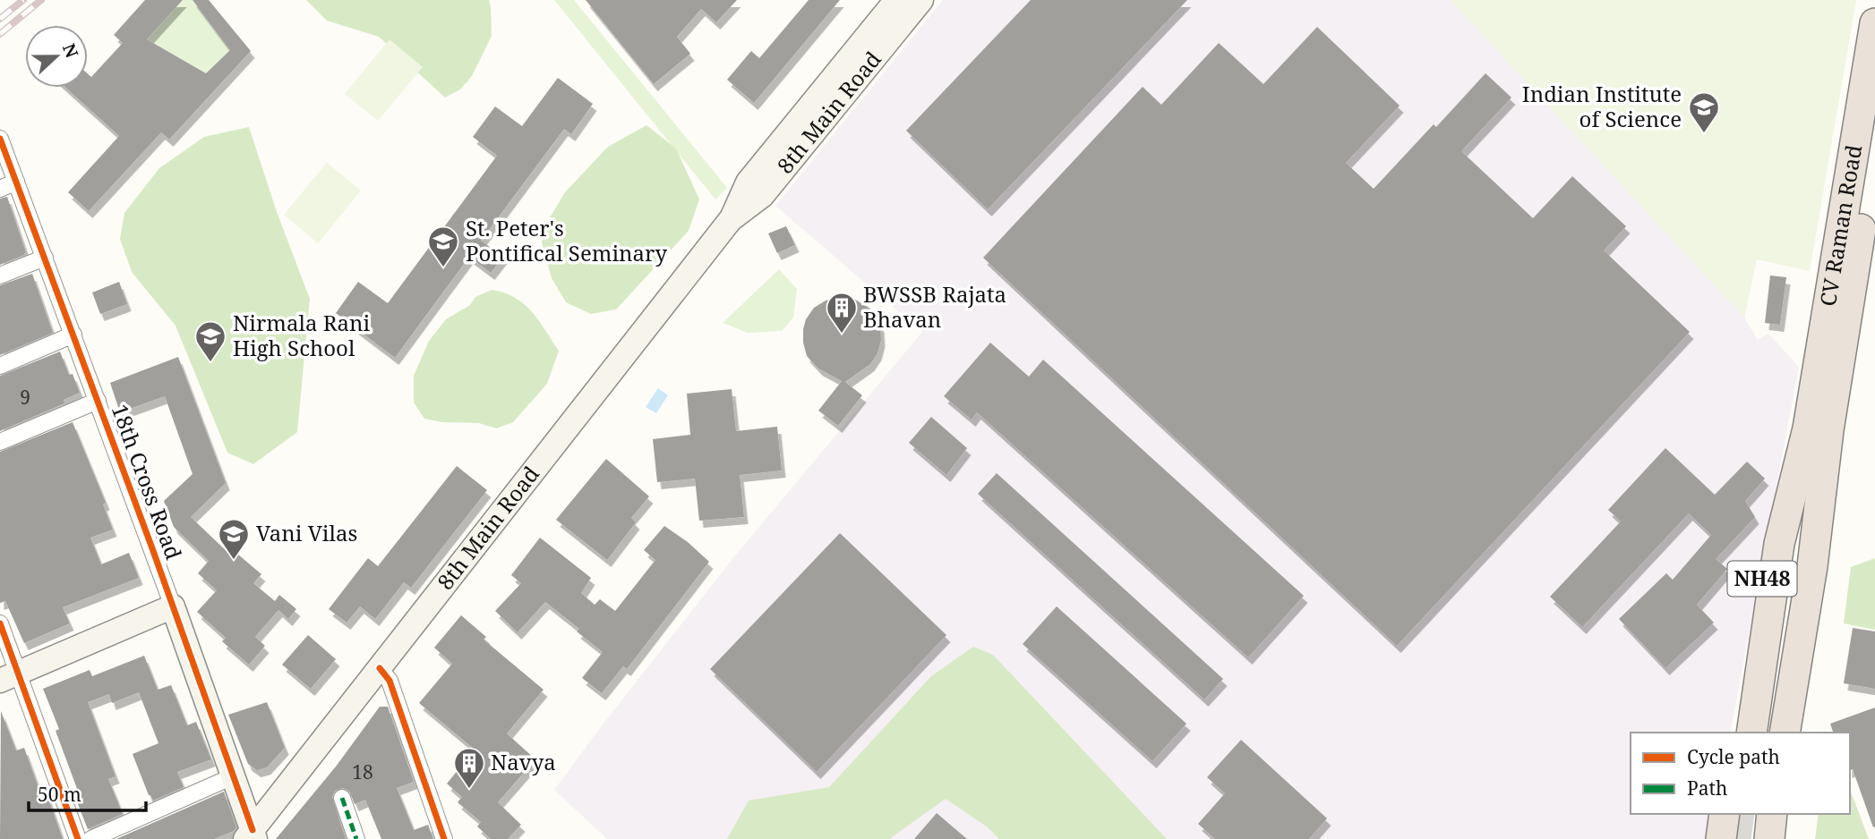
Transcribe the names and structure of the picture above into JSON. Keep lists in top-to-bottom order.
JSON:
{
  "streets": {
    "highway": ["CV Raman Road", "NH48"],
    "main road": ["8th Main Road", "18th Cross Road"]
  },
  "crossings": [
    ["8th Main Road", "18th Cross Road"],
    ["CV Raman Road", "NH48"]
  ],
  "places": {
    "school or university": [
      "Indian Institute of Science",
      "St. Peter's Pontifical Seminary",
      "Nirmala Rani High School",
      "Vani Vilas"
    ],
    "building": ["BWSSB Rajata Bhavan", "Navya"]
  },
  "house_numbers": ["9", "18"],
  "legend": ["Cycle path", "Path"],
  "scale_bar": "50 m",
  "north": "right"
}
